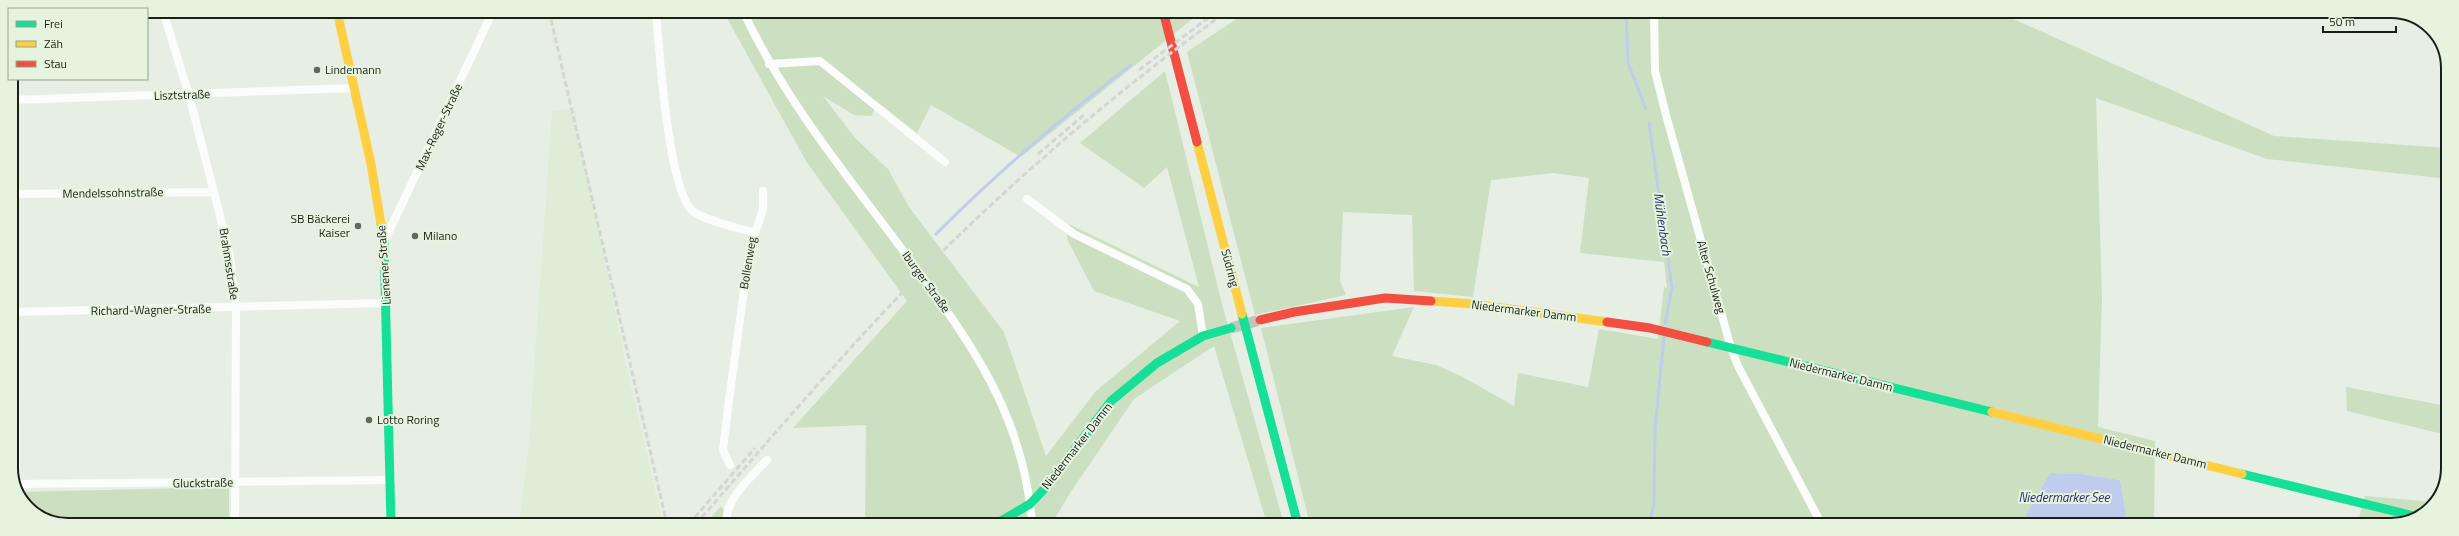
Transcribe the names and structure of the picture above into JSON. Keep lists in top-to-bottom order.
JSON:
{
  "streets": {
    "street": [
      "Lisztstraße",
      "Max-Reger-Straße",
      "Mendelssohnstraße",
      "Bollenweg",
      "Brahmsstraße",
      "Lienener Straße",
      "Südring",
      "Alter Schulweg",
      "Iburger Straße",
      "Richard-Wagner-Straße",
      "Niedermarker Damm",
      "Gluckstraße"
    ]
  },
  "crossings": [
    ["Lisztstraße", "Brahmsstraße"],
    ["Lisztstraße", "Lienener Straße"],
    ["Max-Reger-Straße", "Lienener Straße"],
    ["Mendelssohnstraße", "Brahmsstraße"],
    ["Brahmsstraße", "Richard-Wagner-Straße"],
    ["Brahmsstraße", "Gluckstraße"],
    ["Lienener Straße", "Richard-Wagner-Straße"],
    ["Lienener Straße", "Gluckstraße"],
    ["Alter Schulweg", "Niedermarker Damm"],
    ["Iburger Straße", "Niedermarker Damm"]
  ],
  "water": ["Mühlenbach", "Niedermarker See"],
  "places": [
    "Lindemann",
    "SB Bäckerei Kaiser",
    "Milano",
    "Lotto Roring"
  ],
  "legend": ["Frei", "Zäh", "Stau"],
  "scale_bar": "50 m"
}
